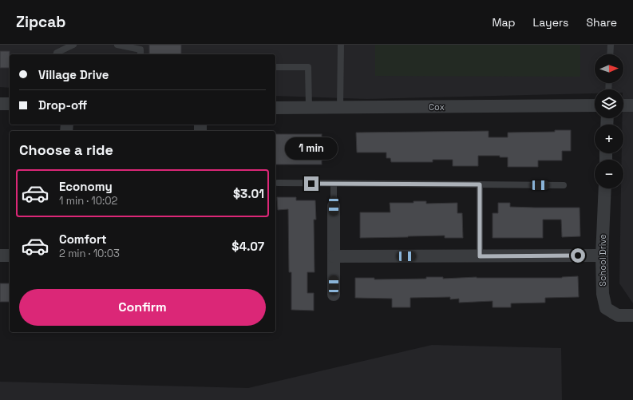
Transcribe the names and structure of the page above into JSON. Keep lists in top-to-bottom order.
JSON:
{
  "streets": {
    "street": ["Cox", "School Drive"]
  },
  "north": "right",
  "page": {
    "header": "Zipcab",
    "nav": ["Map", "Layers", "Share"],
    "map_buttons": ["+", "−"],
    "banner": ["Village Drive", "Drop-off"],
    "heading": "Choose a ride",
    "bubble": "1 min",
    "list": [
      {
        "name": "Economy",
        "note": "1 min · 10:02",
        "value": "$3.01"
      },
      {
        "name": "Comfort",
        "note": "2 min · 10:03",
        "value": "$4.07"
      }
    ],
    "buttons": "Confirm"
  }
}
